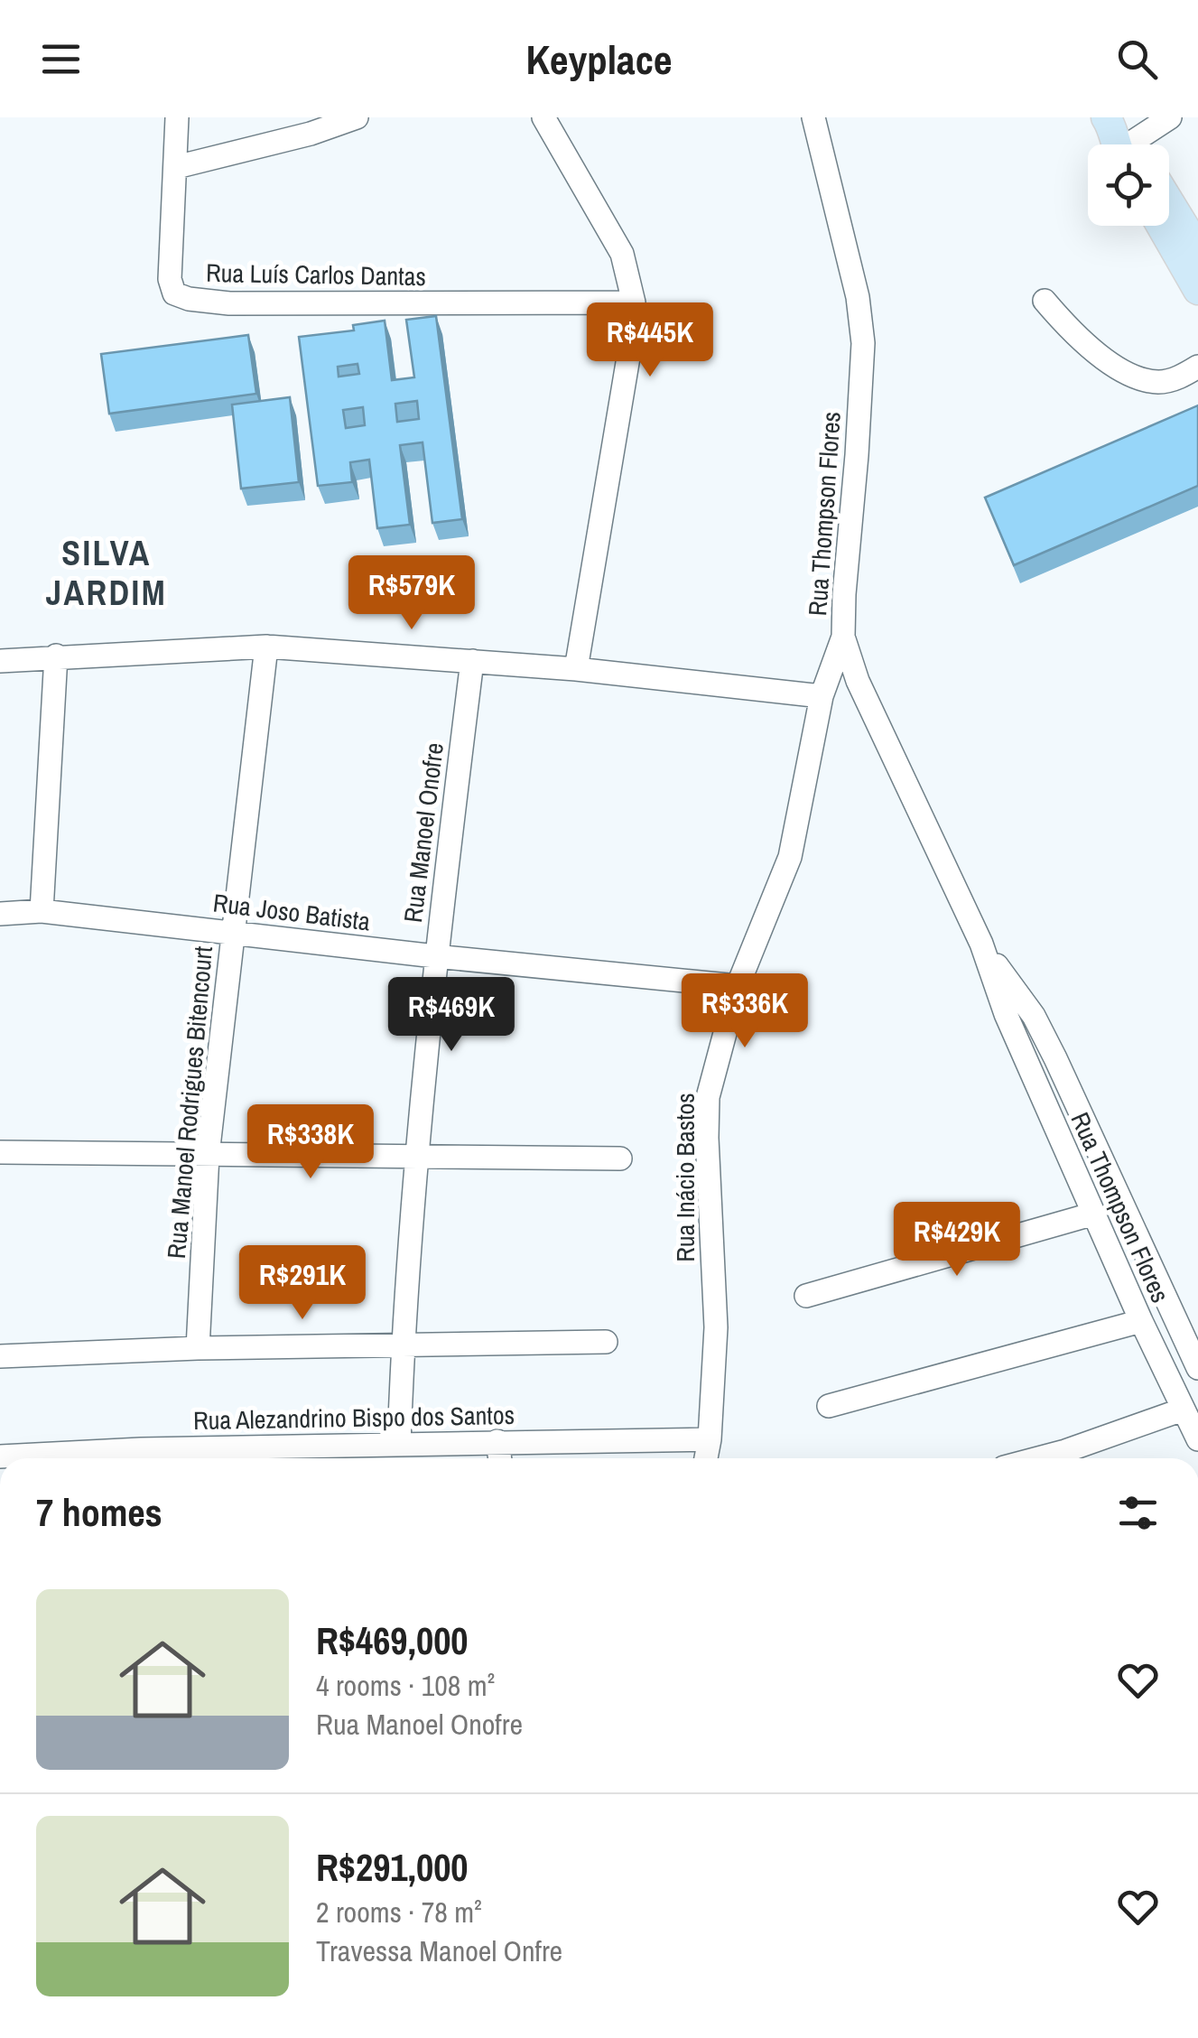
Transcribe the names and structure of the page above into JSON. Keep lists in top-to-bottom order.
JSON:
{
  "streets": {
    "street": [
      "Rua Luís Carlos Dantas",
      "Rua Thompson Flores",
      "Rua Manoel Onofre",
      "Rua Joso Batista",
      "Rua Manoel Rodrigues Bitencourt",
      "Rua Inácio Bastos",
      "Rua Alezandrino Bispo dos Santos"
    ]
  },
  "crossings": [
    ["Rua Thompson Flores", "Rua Inácio Bastos"],
    ["Rua Manoel Onofre", "Rua Joso Batista"],
    ["Rua Manoel Onofre", "Rua Alezandrino Bispo dos Santos"],
    ["Rua Joso Batista", "Rua Manoel Rodrigues Bitencourt"],
    ["Rua Joso Batista", "Rua Inácio Bastos"],
    ["Rua Inácio Bastos", "Rua Alezandrino Bispo dos Santos"]
  ],
  "districts": ["SILVA JARDIM"],
  "page": {
    "header": "Keyplace",
    "price": [
      "R$445K",
      "R$579K",
      "R$336K",
      "R$469K",
      "R$338K",
      "R$429K",
      "R$291K"
    ],
    "heading": "7 homes",
    "list": [
      {
        "name": "R$469,000",
        "note": "4 rooms · 108 m² · Rua Manoel Onofre"
      },
      {
        "name": "R$291,000",
        "note": "2 rooms · 78 m² · Travessa Manoel Onfre"
      }
    ]
  }
}
